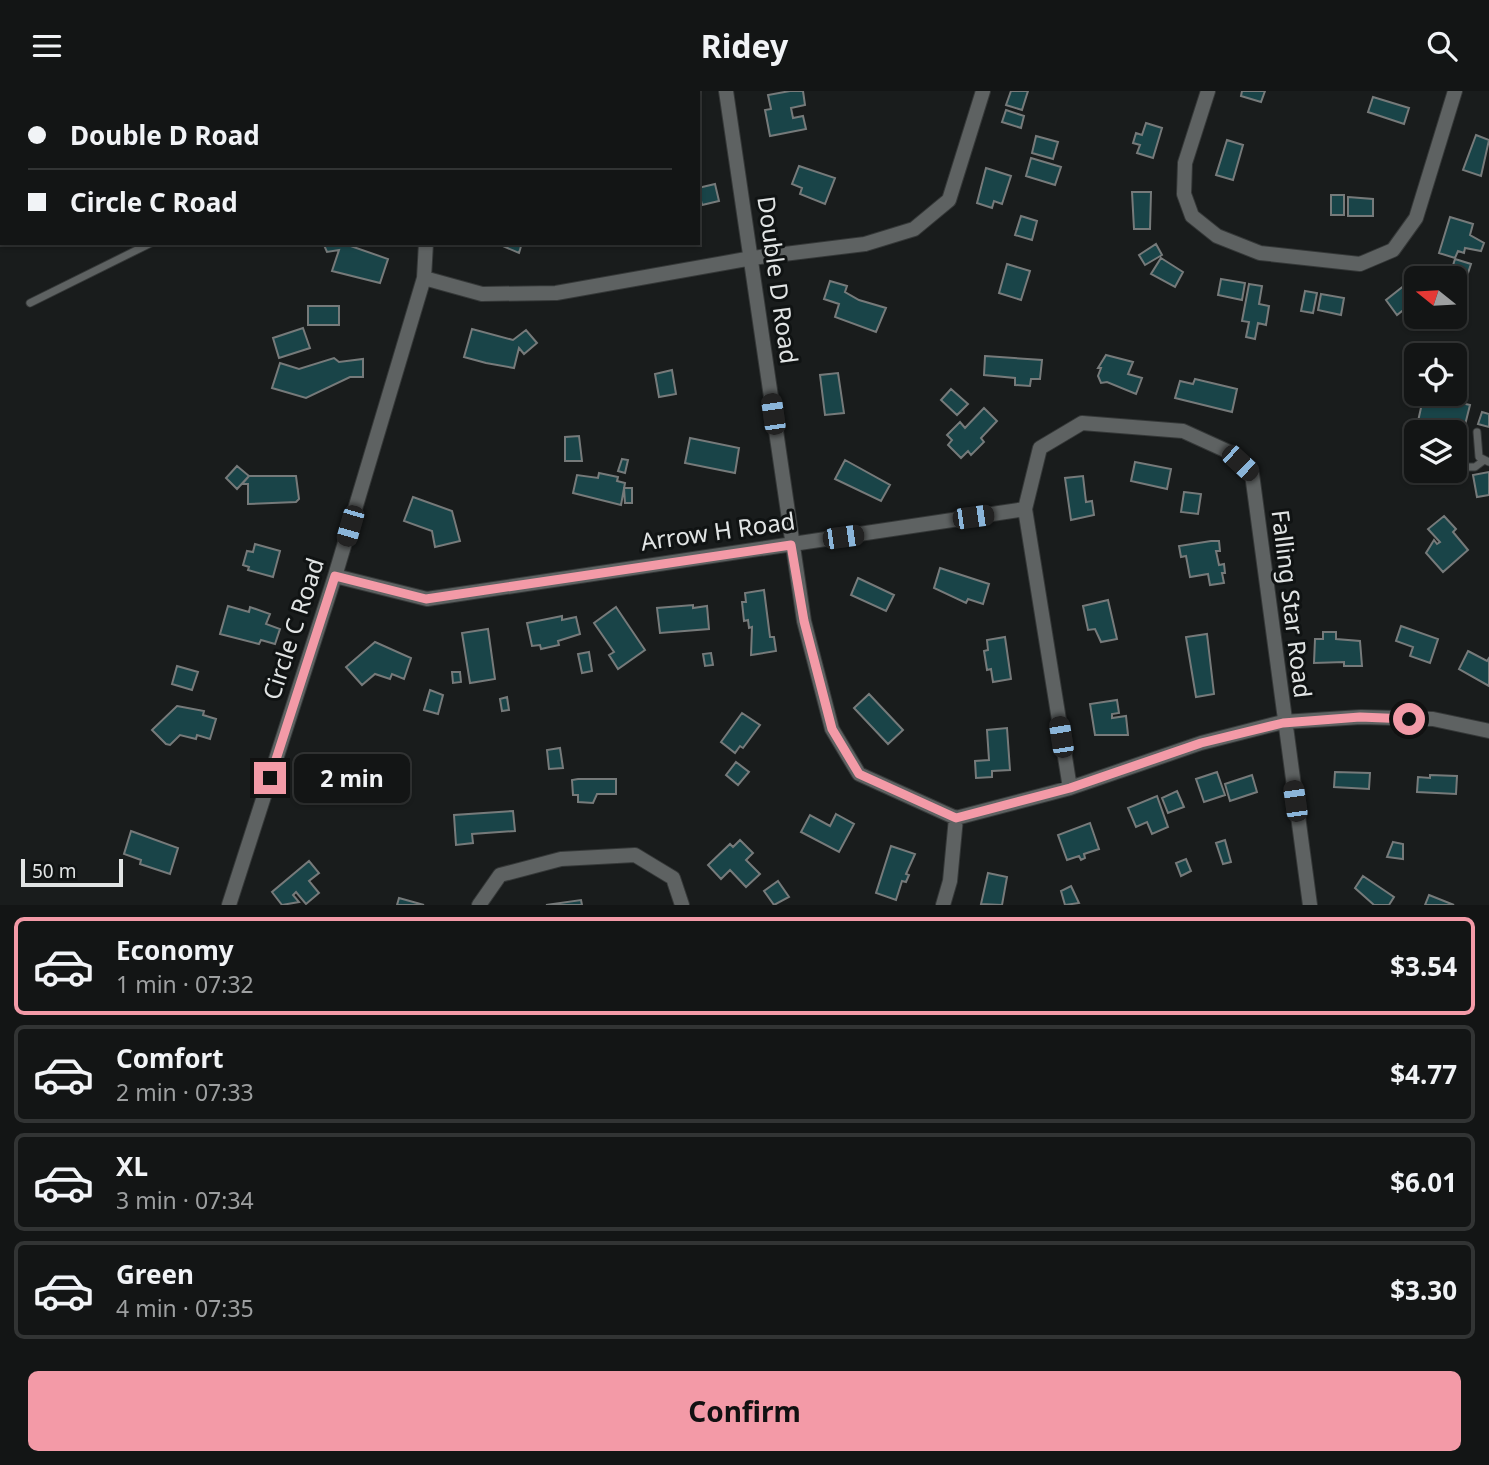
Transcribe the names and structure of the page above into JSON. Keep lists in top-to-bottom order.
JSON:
{
  "streets": {
    "street": [
      "Double D Road",
      "Arrow H Road",
      "Falling Star Road",
      "Circle C Road"
    ]
  },
  "crossings": [
    ["Double D Road", "Arrow H Road"],
    ["Arrow H Road", "Falling Star Road"],
    ["Arrow H Road", "Circle C Road"]
  ],
  "scale_bar": "50 m",
  "north": "left",
  "page": {
    "header": "Ridey",
    "banner": ["Double D Road", "Circle C Road"],
    "bubble": "2 min",
    "scale": "50 m",
    "list": [
      {
        "name": "Economy",
        "note": "1 min · 07:32",
        "value": "$3.54"
      },
      {
        "name": "Comfort",
        "note": "2 min · 07:33",
        "value": "$4.77"
      },
      {
        "name": "XL",
        "note": "3 min · 07:34",
        "value": "$6.01"
      },
      {
        "name": "Green",
        "note": "4 min · 07:35",
        "value": "$3.30"
      }
    ],
    "buttons": "Confirm"
  }
}
